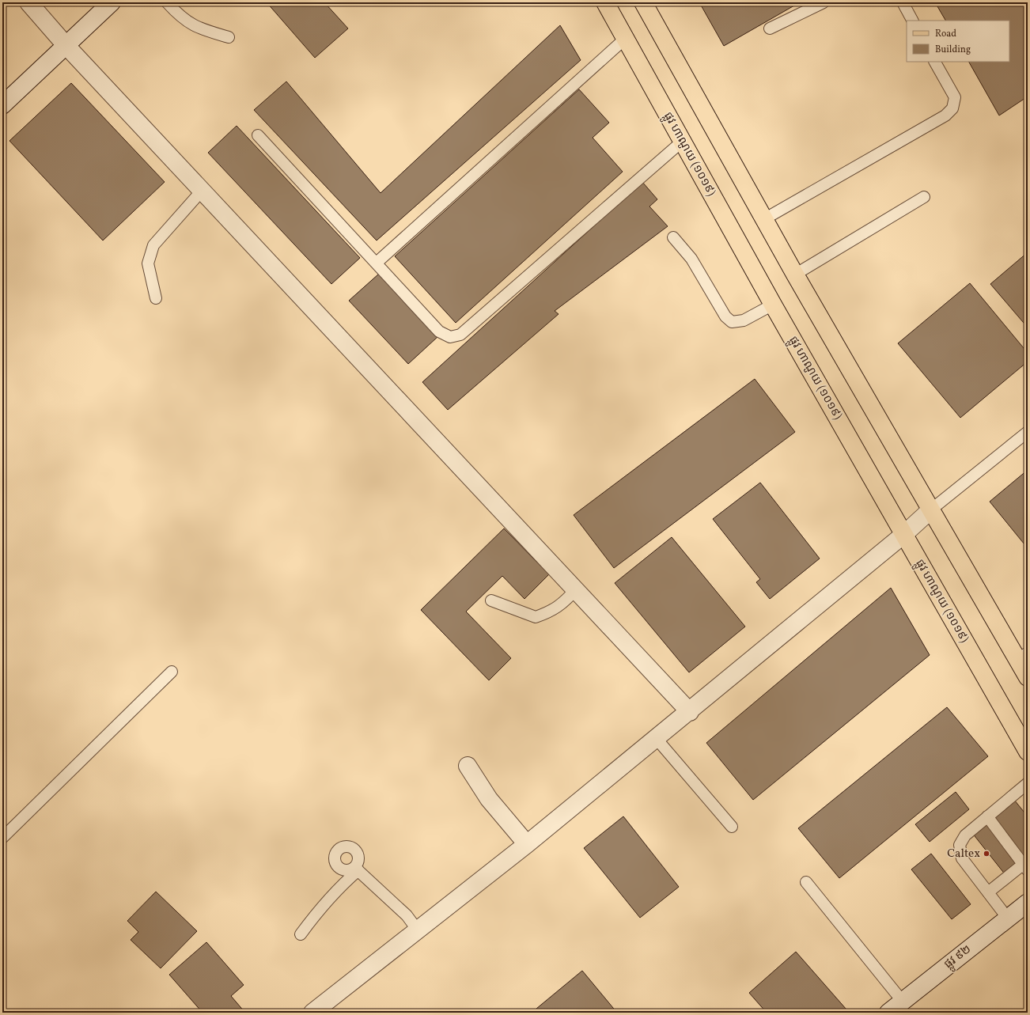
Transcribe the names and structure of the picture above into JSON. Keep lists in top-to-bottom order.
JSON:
{
  "streets": {
    "main road": ["ផ្លូវ ហាណូយ (១០១៩)"],
    "street": ["ផ្លូវ ៩២"]
  },
  "places": ["Caltex"],
  "legend": ["Road", "Building"]
}
